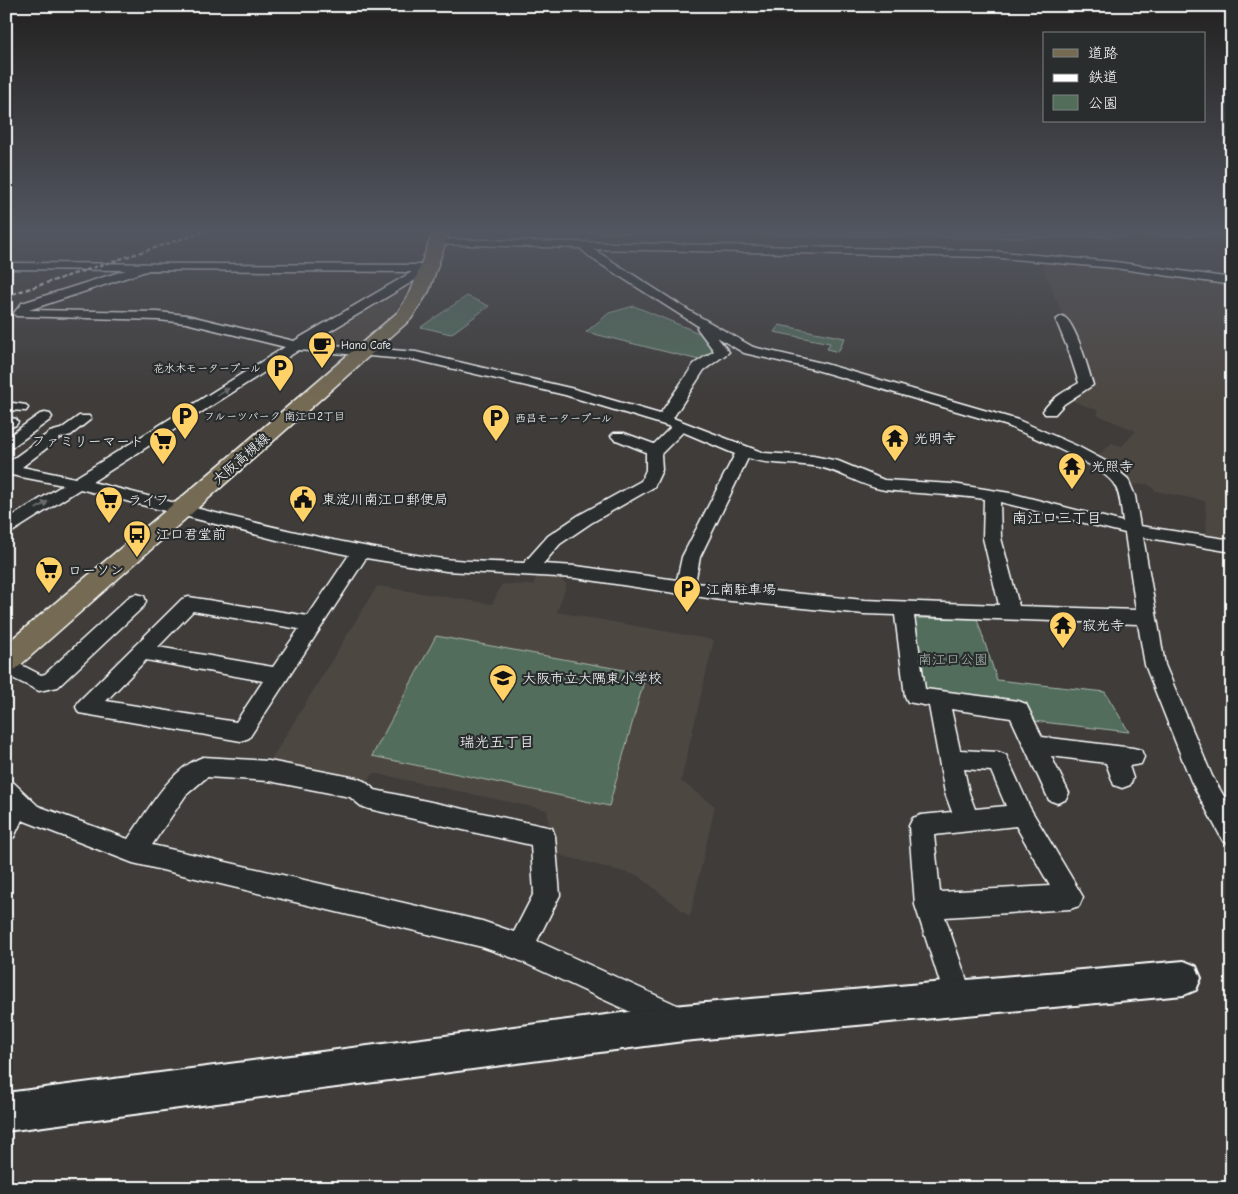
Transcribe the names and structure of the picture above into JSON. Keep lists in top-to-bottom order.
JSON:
{
  "streets": {
    "main road": ["大阪高槻線"]
  },
  "districts": ["南江口三丁目", "瑞光五丁目"],
  "parks": ["南江口公園"],
  "places": {
    "cafe": ["Hana Cafe"],
    "parking": [
      "花水木モータープール",
      "フルーツパーク 南江口2丁目",
      "西昌モータープール",
      "江南駐車場"
    ],
    "temple": ["光明寺", "光照寺", "寂光寺"],
    "supermarket": ["ファミリーマート", "ライフ", "ローソン"],
    "public building": ["東淀川南江口郵便局"],
    "bus stop": ["江口君堂前"],
    "school or university": ["大阪市立大隅東小学校"]
  },
  "legend": ["道路", "鉄道", "公園"]
}
